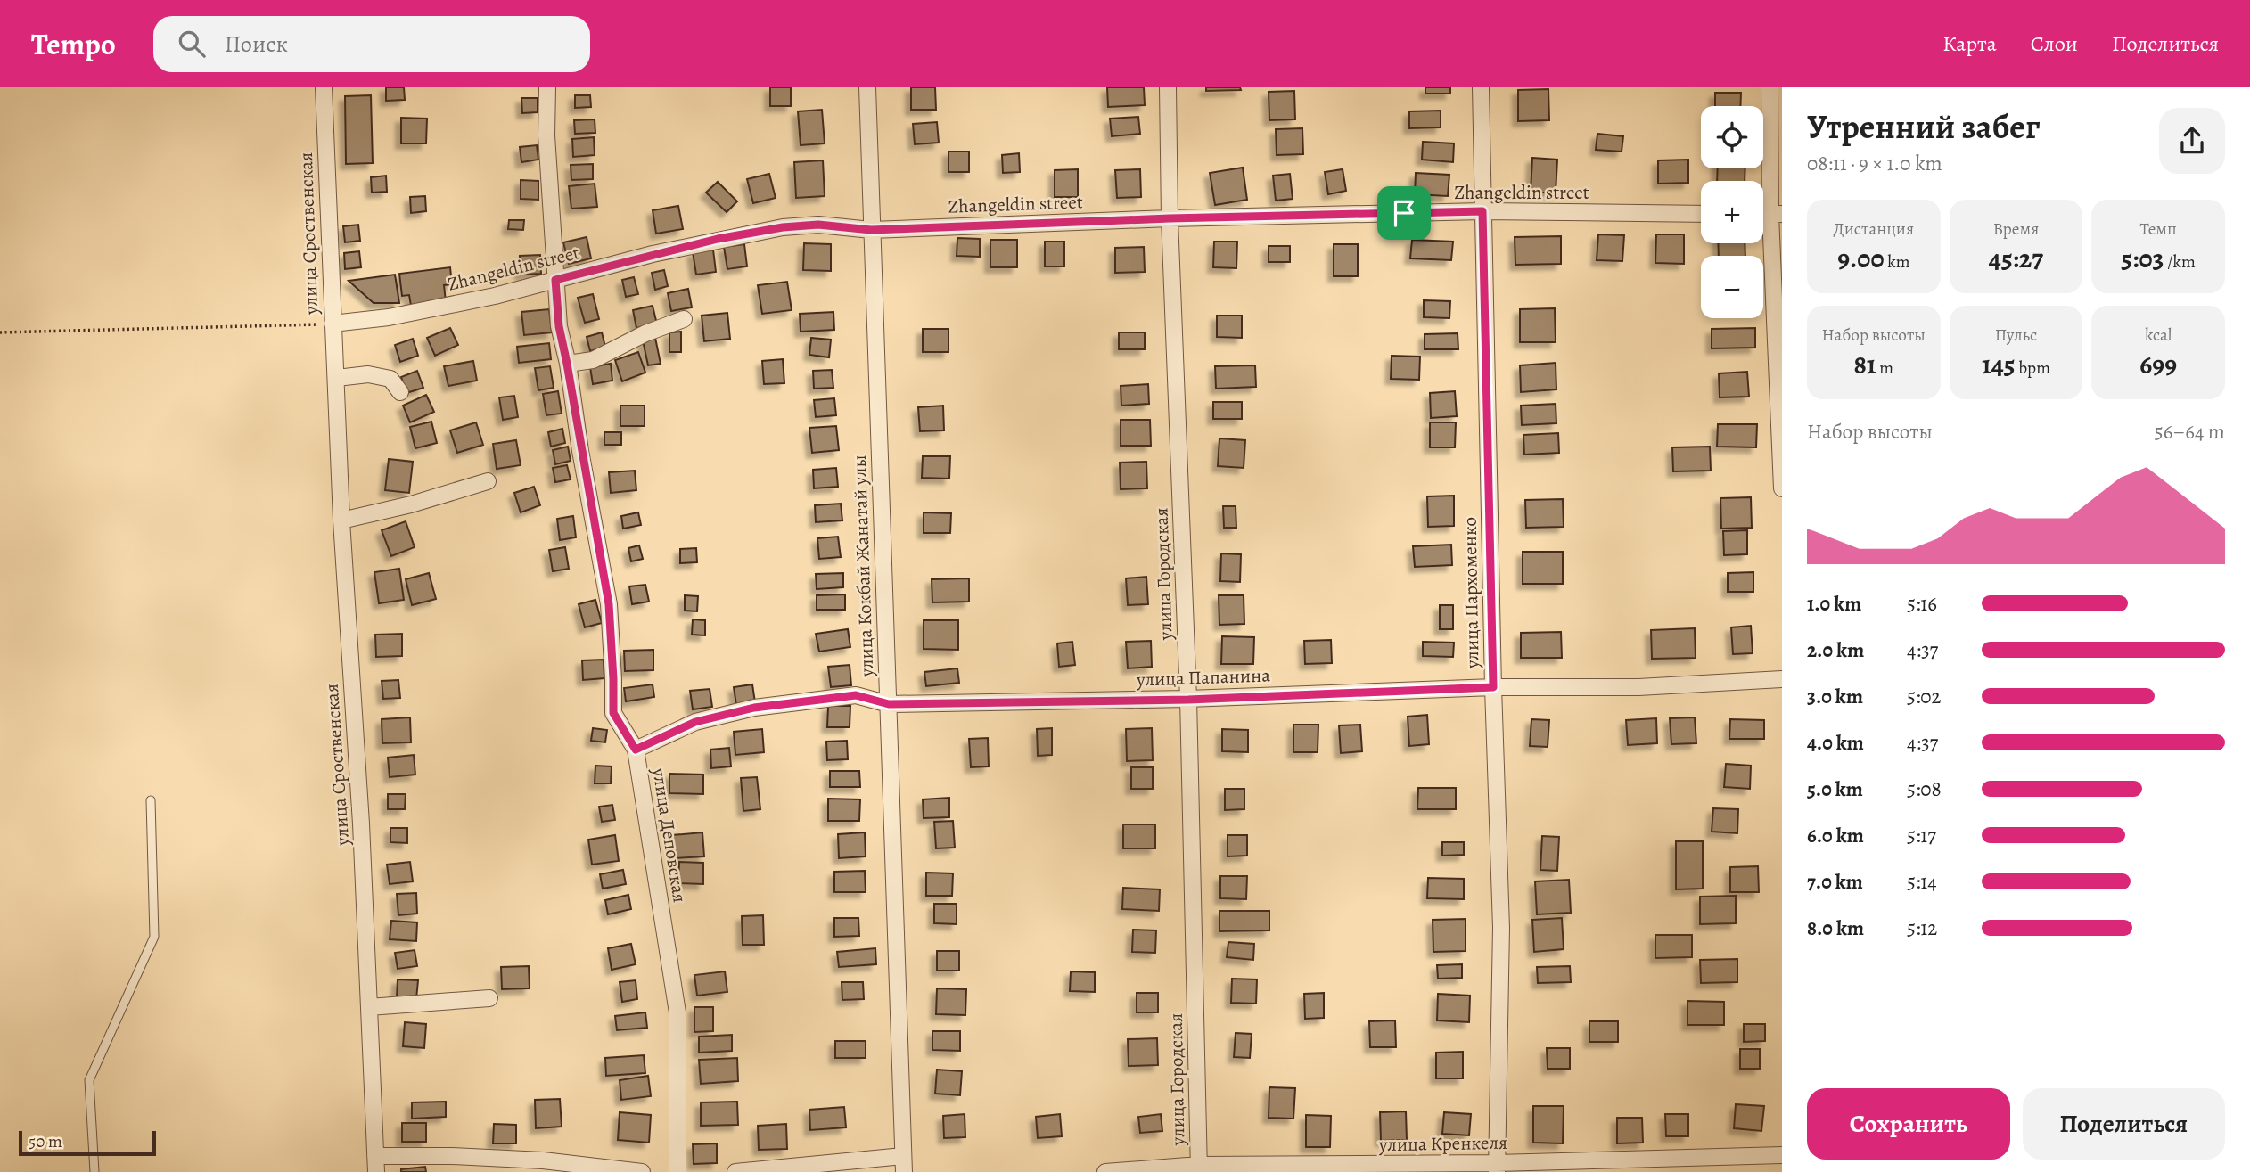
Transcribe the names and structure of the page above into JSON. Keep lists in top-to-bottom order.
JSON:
{
  "streets": {
    "street": [
      "Zhangeldin street",
      "улица Сроственская",
      "улица Кокбай Жанатай улы",
      "улица Городская",
      "улица Пархоменко",
      "улица Папанина",
      "улица Деповская",
      "улица Кренкеля"
    ]
  },
  "crossings": [
    ["Zhangeldin street", "улица Сроственская"],
    ["Zhangeldin street", "улица Кокбай Жанатай улы"],
    ["Zhangeldin street", "улица Городская"],
    ["Zhangeldin street", "улица Пархоменко"],
    ["Zhangeldin street", "улица Деповская"],
    ["улица Кокбай Жанатай улы", "улица Папанина"],
    ["улица Городская", "улица Папанина"],
    ["улица Городская", "улица Кренкеля"],
    ["улица Пархоменко", "улица Папанина"],
    ["улица Пархоменко", "улица Кренкеля"],
    ["улица Папанина", "улица Деповская"]
  ],
  "scale_bar": "50 m",
  "page": {
    "header": "Tempo",
    "search": "Поиск",
    "nav": ["Карта", "Слои", "Поделиться"],
    "heading": ["Утренний забег", "08:11 · 9 × 1.0 km"],
    "map_buttons": ["+", "−"],
    "stats": [
      ["Дистанция", "9.00 km"],
      ["Время", "45:27"],
      ["Темп", "5:03 /km"],
      ["Набор высоты", "81 m"],
      ["Пульс", "145 bpm"],
      ["kcal", "699"]
    ],
    "chart": ["Набор высоты", "56–64 m"],
    "list": [
      {
        "name": "1.0 km",
        "note": "5:16"
      },
      {
        "name": "2.0 km",
        "note": "4:37"
      },
      {
        "name": "3.0 km",
        "note": "5:02"
      },
      {
        "name": "4.0 km",
        "note": "4:37"
      },
      {
        "name": "5.0 km",
        "note": "5:08"
      },
      {
        "name": "6.0 km",
        "note": "5:17"
      },
      {
        "name": "7.0 km",
        "note": "5:14"
      },
      {
        "name": "8.0 km",
        "note": "5:12"
      }
    ],
    "buttons": ["Сохранить", "Поделиться"],
    "scale": "50 m"
  }
}
